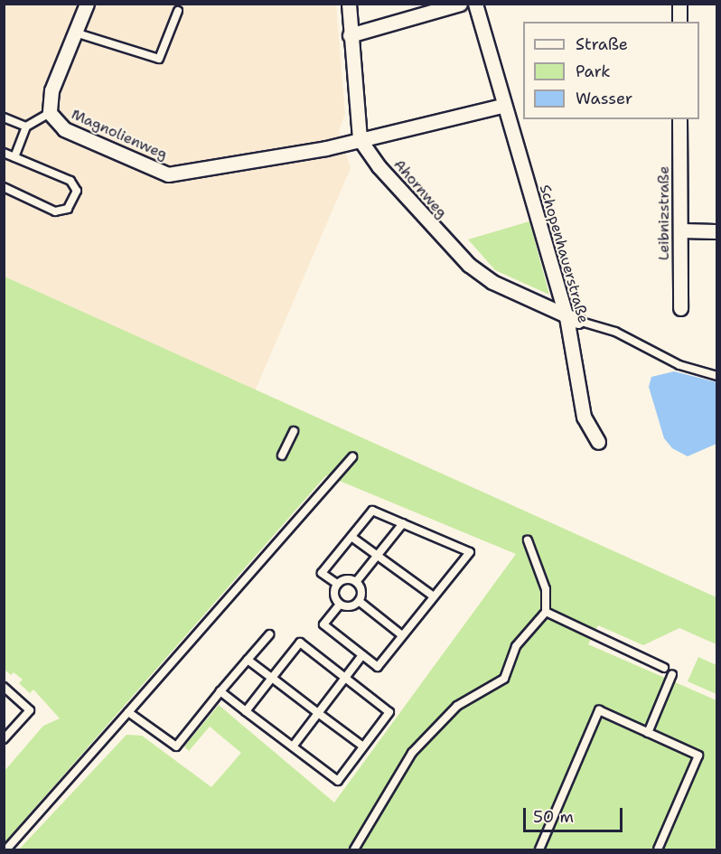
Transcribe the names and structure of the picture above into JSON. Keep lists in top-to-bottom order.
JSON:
{
  "streets": {
    "street": [
      "Magnolienweg",
      "Ahornweg",
      "Leibnizstraße",
      "Schopenhauerstraße"
    ]
  },
  "crossings": [
    ["Magnolienweg", "Ahornweg"],
    ["Ahornweg", "Schopenhauerstraße"]
  ],
  "legend": ["Straße", "Park", "Wasser"],
  "scale_bar": "50 m"
}
